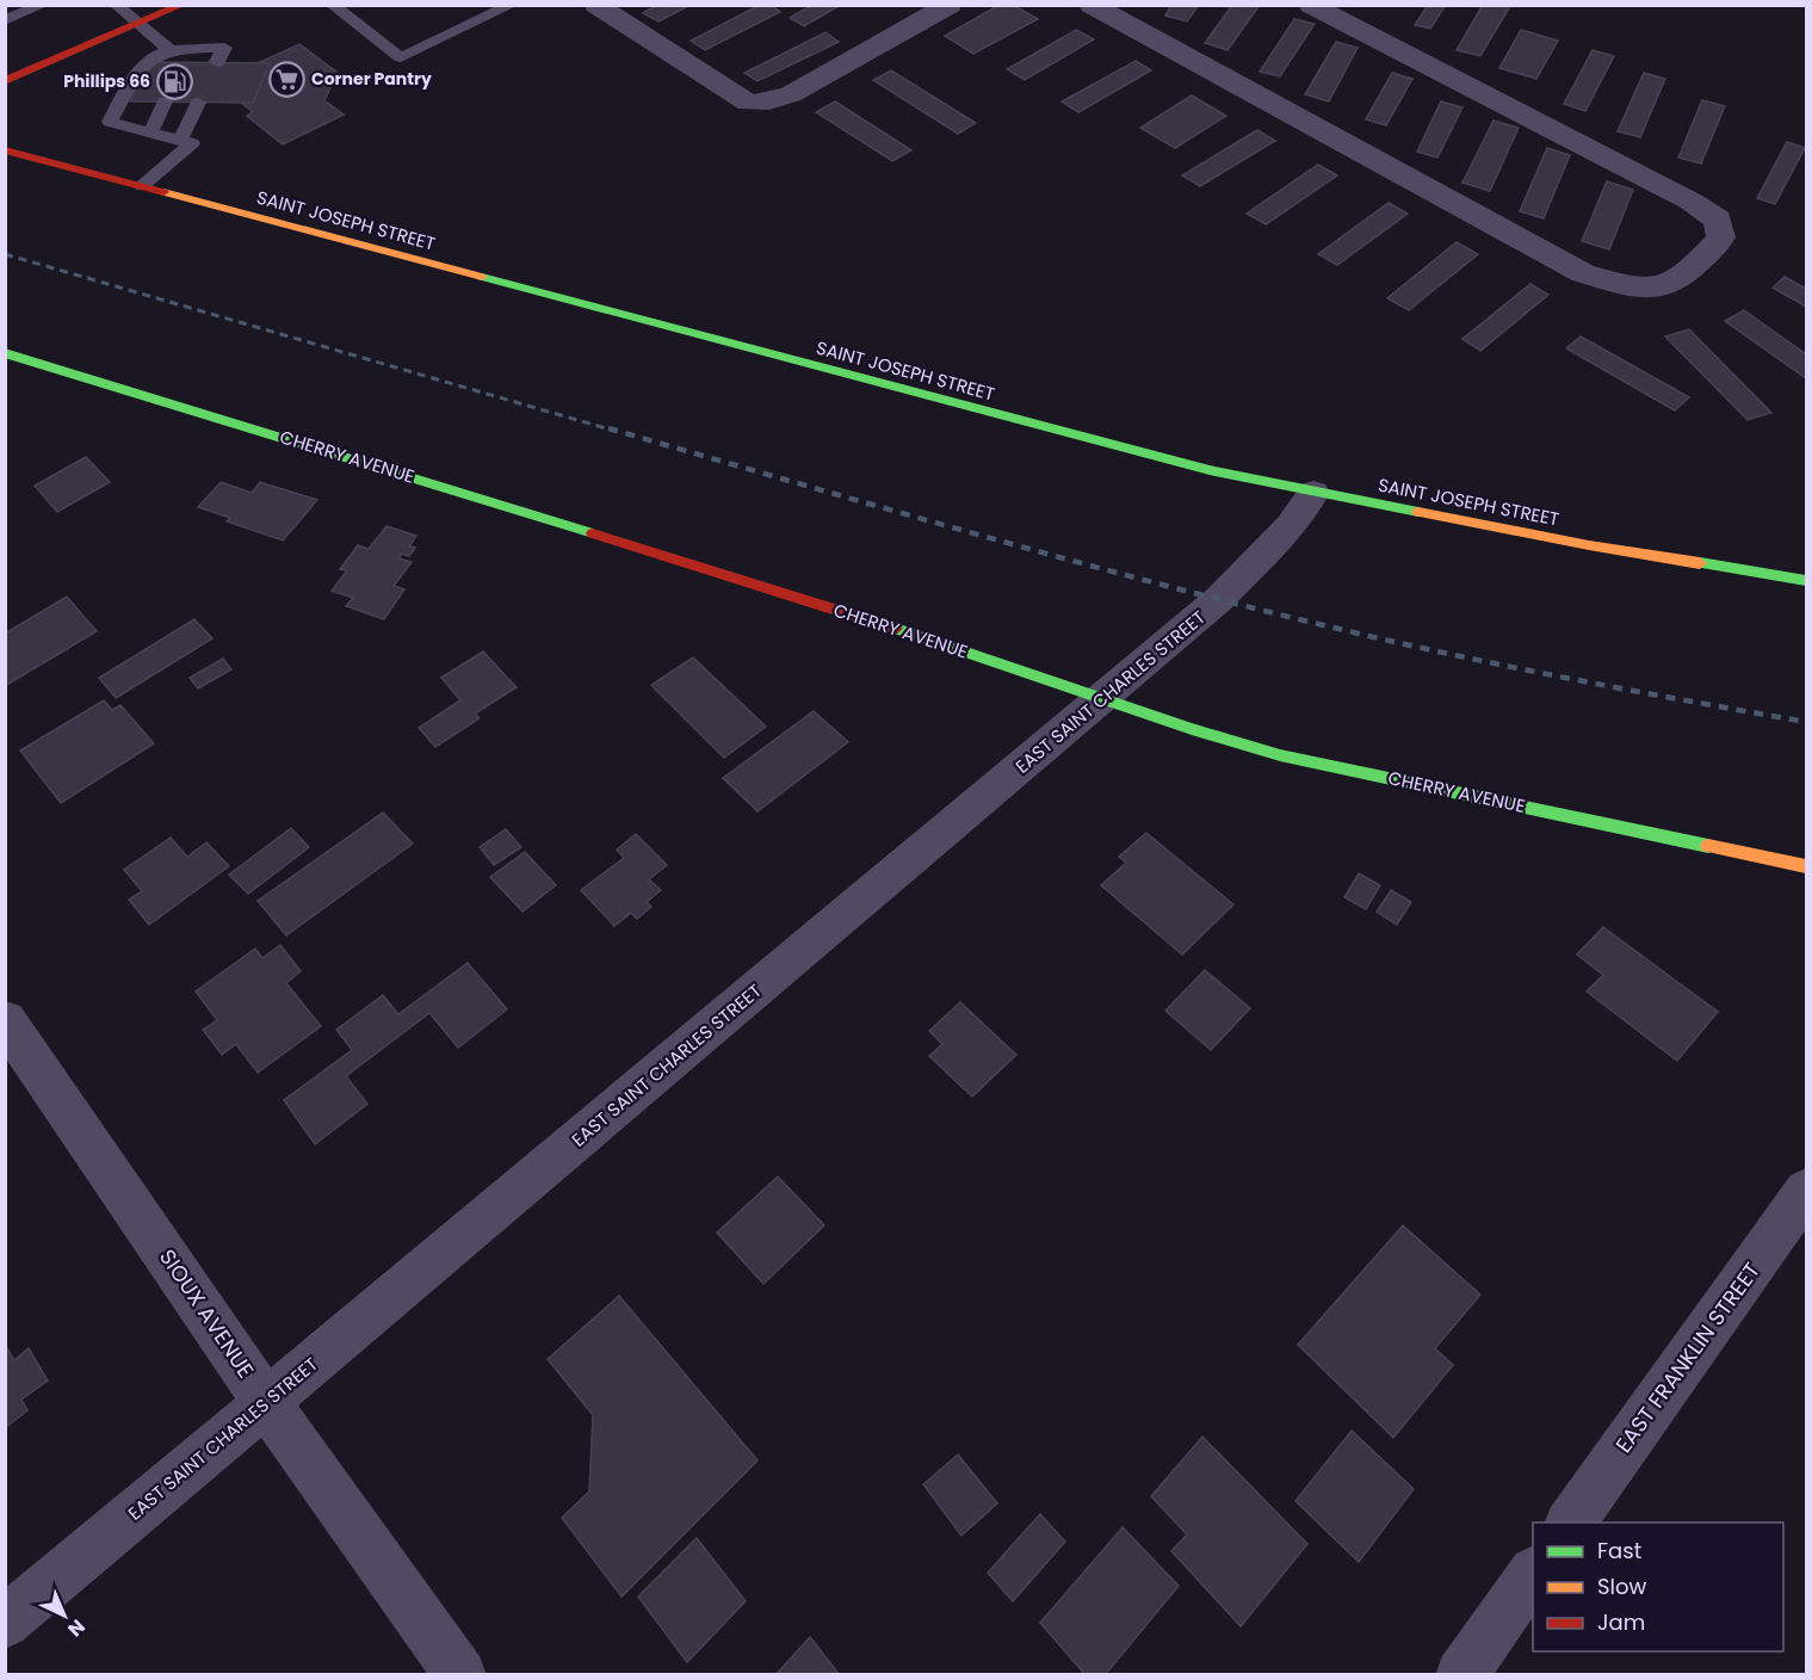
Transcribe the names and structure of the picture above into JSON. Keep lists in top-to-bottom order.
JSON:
{
  "streets": {
    "main road": ["SAINT JOSEPH STREET", "CHERRY AVENUE"],
    "street": ["EAST SAINT CHARLES STREET", "SIOUX AVENUE", "EAST FRANKLIN STREET"]
  },
  "crossings": [
    ["SAINT JOSEPH STREET", "EAST SAINT CHARLES STREET"],
    ["CHERRY AVENUE", "EAST SAINT CHARLES STREET"],
    ["EAST SAINT CHARLES STREET", "SIOUX AVENUE"]
  ],
  "places": {
    "supermarket": ["Corner Pantry"],
    "fuel station": ["Phillips 66"]
  },
  "legend": ["Fast", "Slow", "Jam"],
  "north": "bottom right"
}
